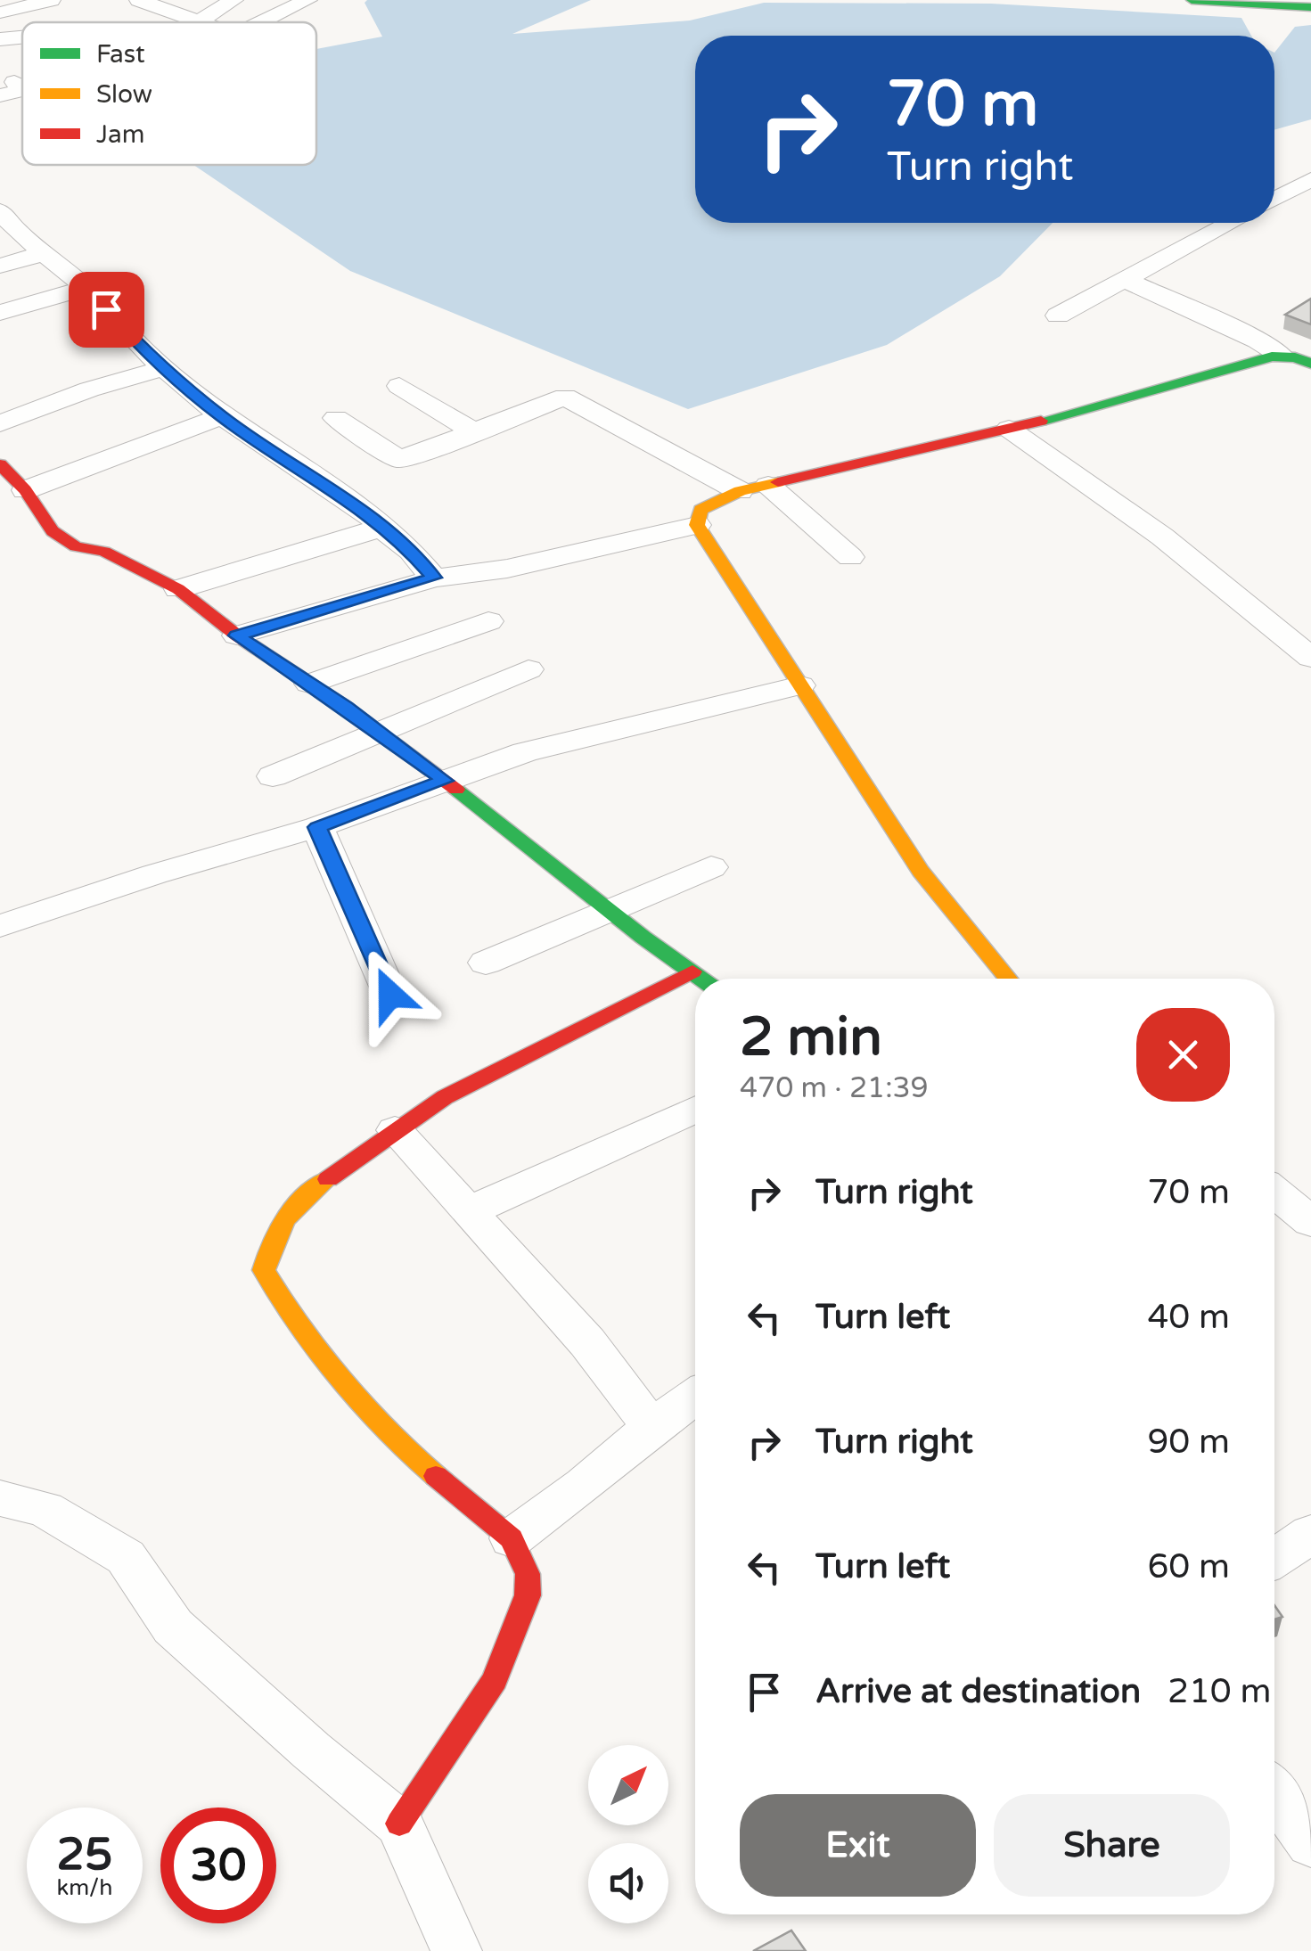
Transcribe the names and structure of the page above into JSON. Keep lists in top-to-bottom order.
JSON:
{
  "legend": ["Fast", "Slow", "Jam"],
  "north": "top right",
  "page": {
    "turn": ["70 m", "Turn right"],
    "heading": ["2 min", "470 m · 21:39"],
    "list": [
      {
        "name": "Turn right",
        "value": "70 m"
      },
      {
        "name": "Turn left",
        "value": "40 m"
      },
      {
        "name": "Turn right",
        "value": "90 m"
      },
      {
        "name": "Turn left",
        "value": "60 m"
      },
      {
        "name": "Arrive at destination",
        "value": "210 m"
      }
    ],
    "buttons": ["Exit", "Share"],
    "speed": "25 km/h",
    "limit": "30"
  }
}
